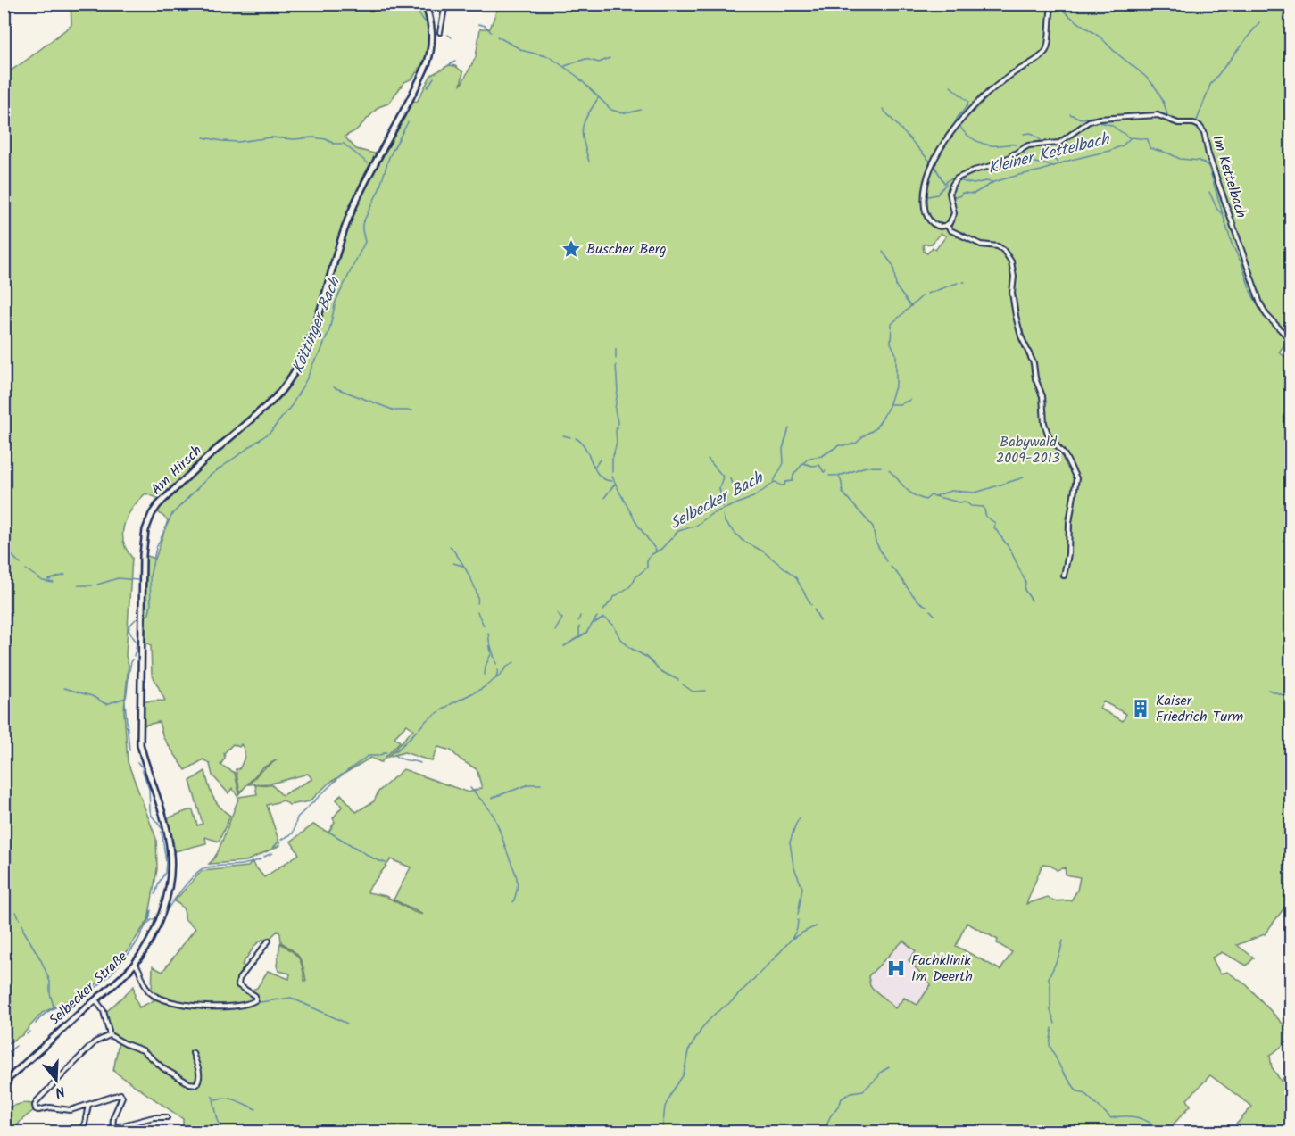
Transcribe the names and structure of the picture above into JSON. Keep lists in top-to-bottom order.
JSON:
{
  "streets": {
    "main road": ["Am Hirsch", "Selbecker Straße"],
    "street": ["Im Kettelbach"]
  },
  "crossings": [
    ["Am Hirsch", "Selbecker Straße"]
  ],
  "water": ["Kleiner Kettelbach", "Köttinger Bach", "Selbecker Bach"],
  "parks": ["Babywald 2009-2013"],
  "places": {
    "place": ["Buscher Berg"],
    "building": ["Kaiser Friedrich Turm"],
    "hospital": ["Fachklinik Im Deerth"]
  },
  "north": "bottom"
}
